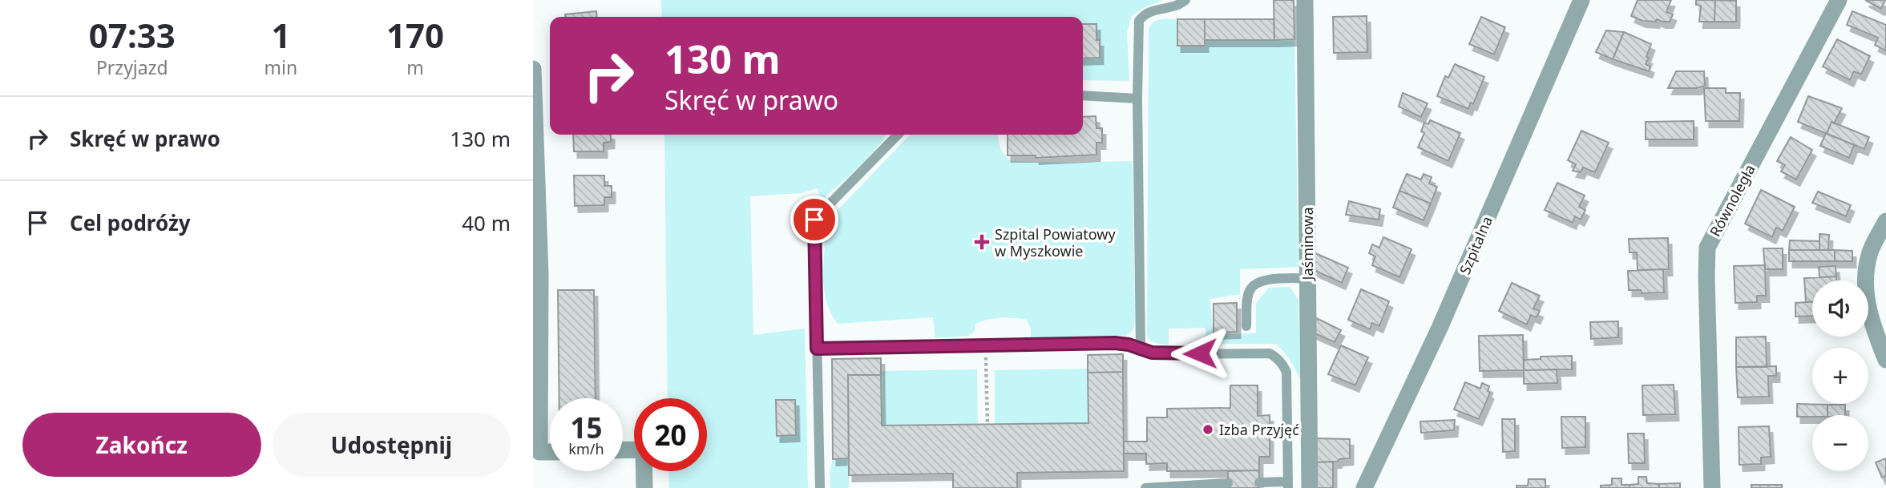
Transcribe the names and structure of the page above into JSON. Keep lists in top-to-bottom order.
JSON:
{
  "streets": {
    "street": ["Równoległa", "Jaśminowa", "Szpitalna"]
  },
  "places": {
    "health": ["Szpital Powiatowy w Myszkowie"],
    "other": ["Izba Przyjęć"]
  },
  "page": {
    "eta": [
      "07:33",
      "Przyjazd",
      "1",
      "min",
      "170",
      "m"
    ],
    "turn": ["130 m", "Skręć w prawo"],
    "list": [
      {
        "name": "Skręć w prawo",
        "value": "130 m"
      },
      {
        "name": "Cel podróży",
        "value": "40 m"
      }
    ],
    "map_buttons": ["+", "−"],
    "speed": "15 km/h",
    "limit": "20",
    "buttons": ["Zakończ", "Udostępnij"]
  }
}
